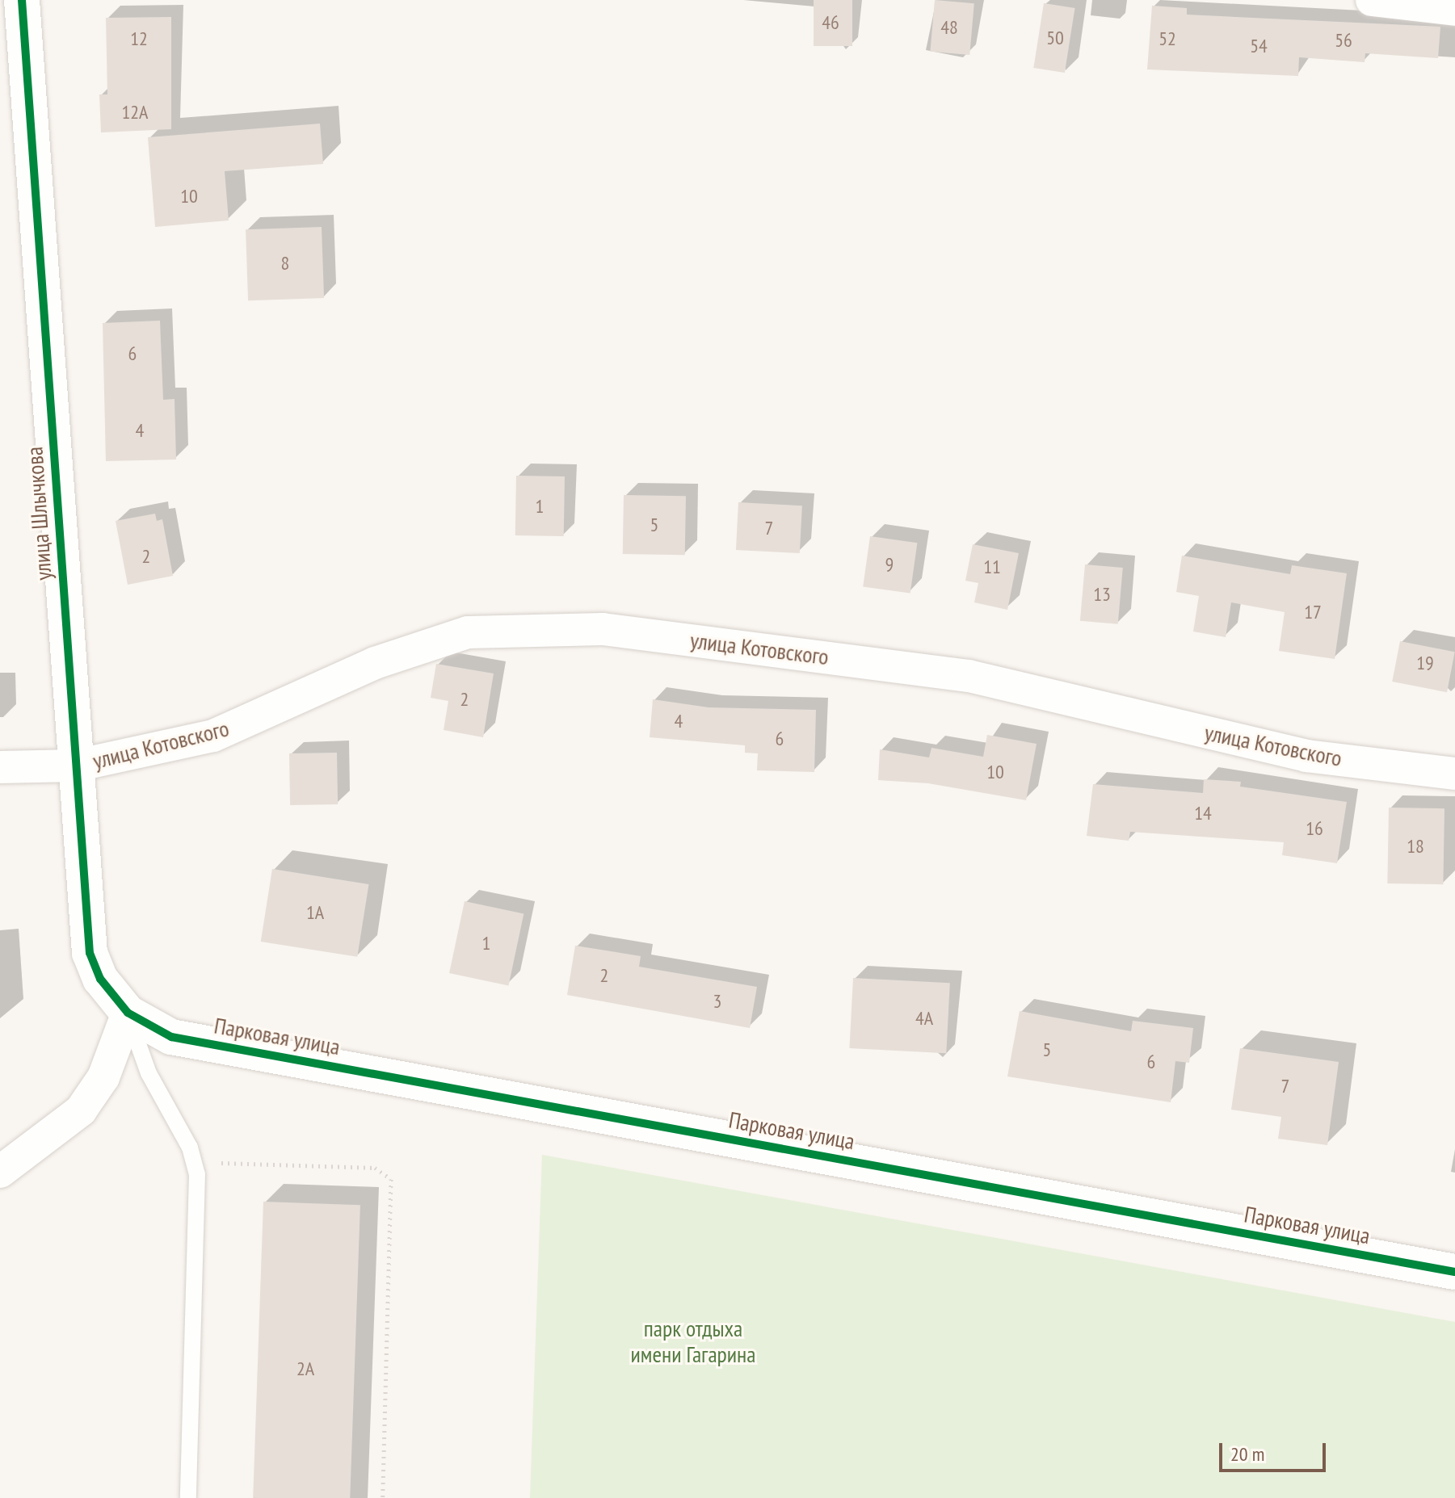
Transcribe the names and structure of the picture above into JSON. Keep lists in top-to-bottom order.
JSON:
{
  "streets": {
    "street": ["улица Шлычкова", "улица Котовского", "Парковая улица"]
  },
  "crossings": [
    ["улица Шлычкова", "улица Котовского"],
    ["улица Шлычкова", "Парковая улица"]
  ],
  "parks": ["парк отдыха имени Гагарина"],
  "house_numbers": [
    "46",
    "48",
    "50",
    "12",
    "52",
    "56",
    "54",
    "12А",
    "10",
    "8",
    "6",
    "4",
    "1",
    "5",
    "7",
    "2",
    "9",
    "11",
    "13",
    "17",
    "19",
    "2",
    "4",
    "6",
    "10",
    "14",
    "16",
    "18",
    "1А",
    "1",
    "2",
    "3",
    "4А",
    "5",
    "6",
    "7",
    "2А"
  ],
  "scale_bar": "20 m"
}
